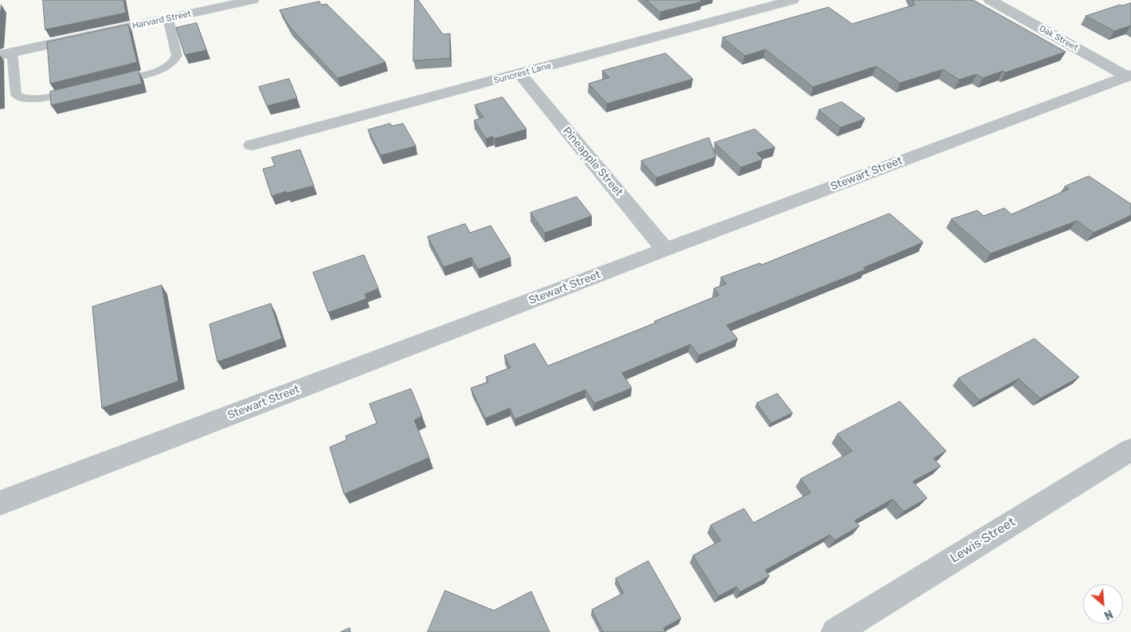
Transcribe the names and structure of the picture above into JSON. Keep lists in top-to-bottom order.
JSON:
{
  "streets": {
    "street": [
      "Harvard Street",
      "Oak Street",
      "Suncrest Lane",
      "Pineapple Street",
      "Stewart Street",
      "Lewis Street"
    ]
  },
  "crossings": [
    ["Oak Street", "Stewart Street"],
    ["Suncrest Lane", "Pineapple Street"],
    ["Pineapple Street", "Stewart Street"]
  ],
  "north": "bottom right"
}
